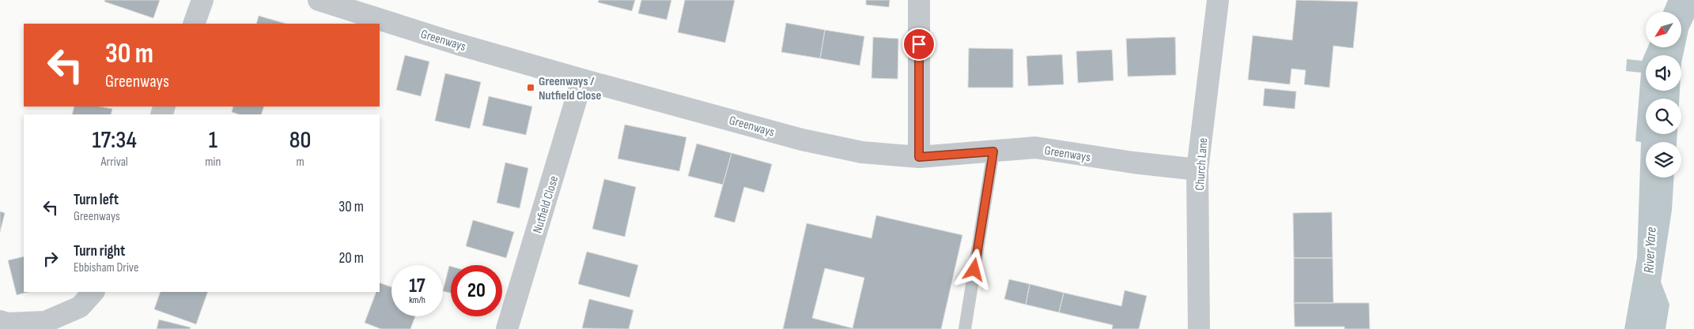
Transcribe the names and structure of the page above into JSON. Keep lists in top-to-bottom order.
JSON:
{
  "streets": {
    "street": ["Greenways", "Church Lane", "Nutfield Close"]
  },
  "crossings": [
    ["Greenways", "Church Lane"],
    ["Greenways", "Nutfield Close"]
  ],
  "water": ["River Yare"],
  "places": {
    "transit": ["Greenways / Nutfield Close"]
  },
  "north": "bottom left",
  "page": {
    "turn": ["30 m", "Greenways"],
    "eta": [
      "17:34",
      "Arrival",
      "1",
      "min",
      "80",
      "m"
    ],
    "list": [
      {
        "name": "Turn left",
        "note": "Greenways",
        "value": "30 m"
      },
      {
        "name": "Turn right",
        "note": "Ebbisham Drive",
        "value": "20 m"
      }
    ],
    "speed": "17 km/h",
    "limit": "20"
  }
}
